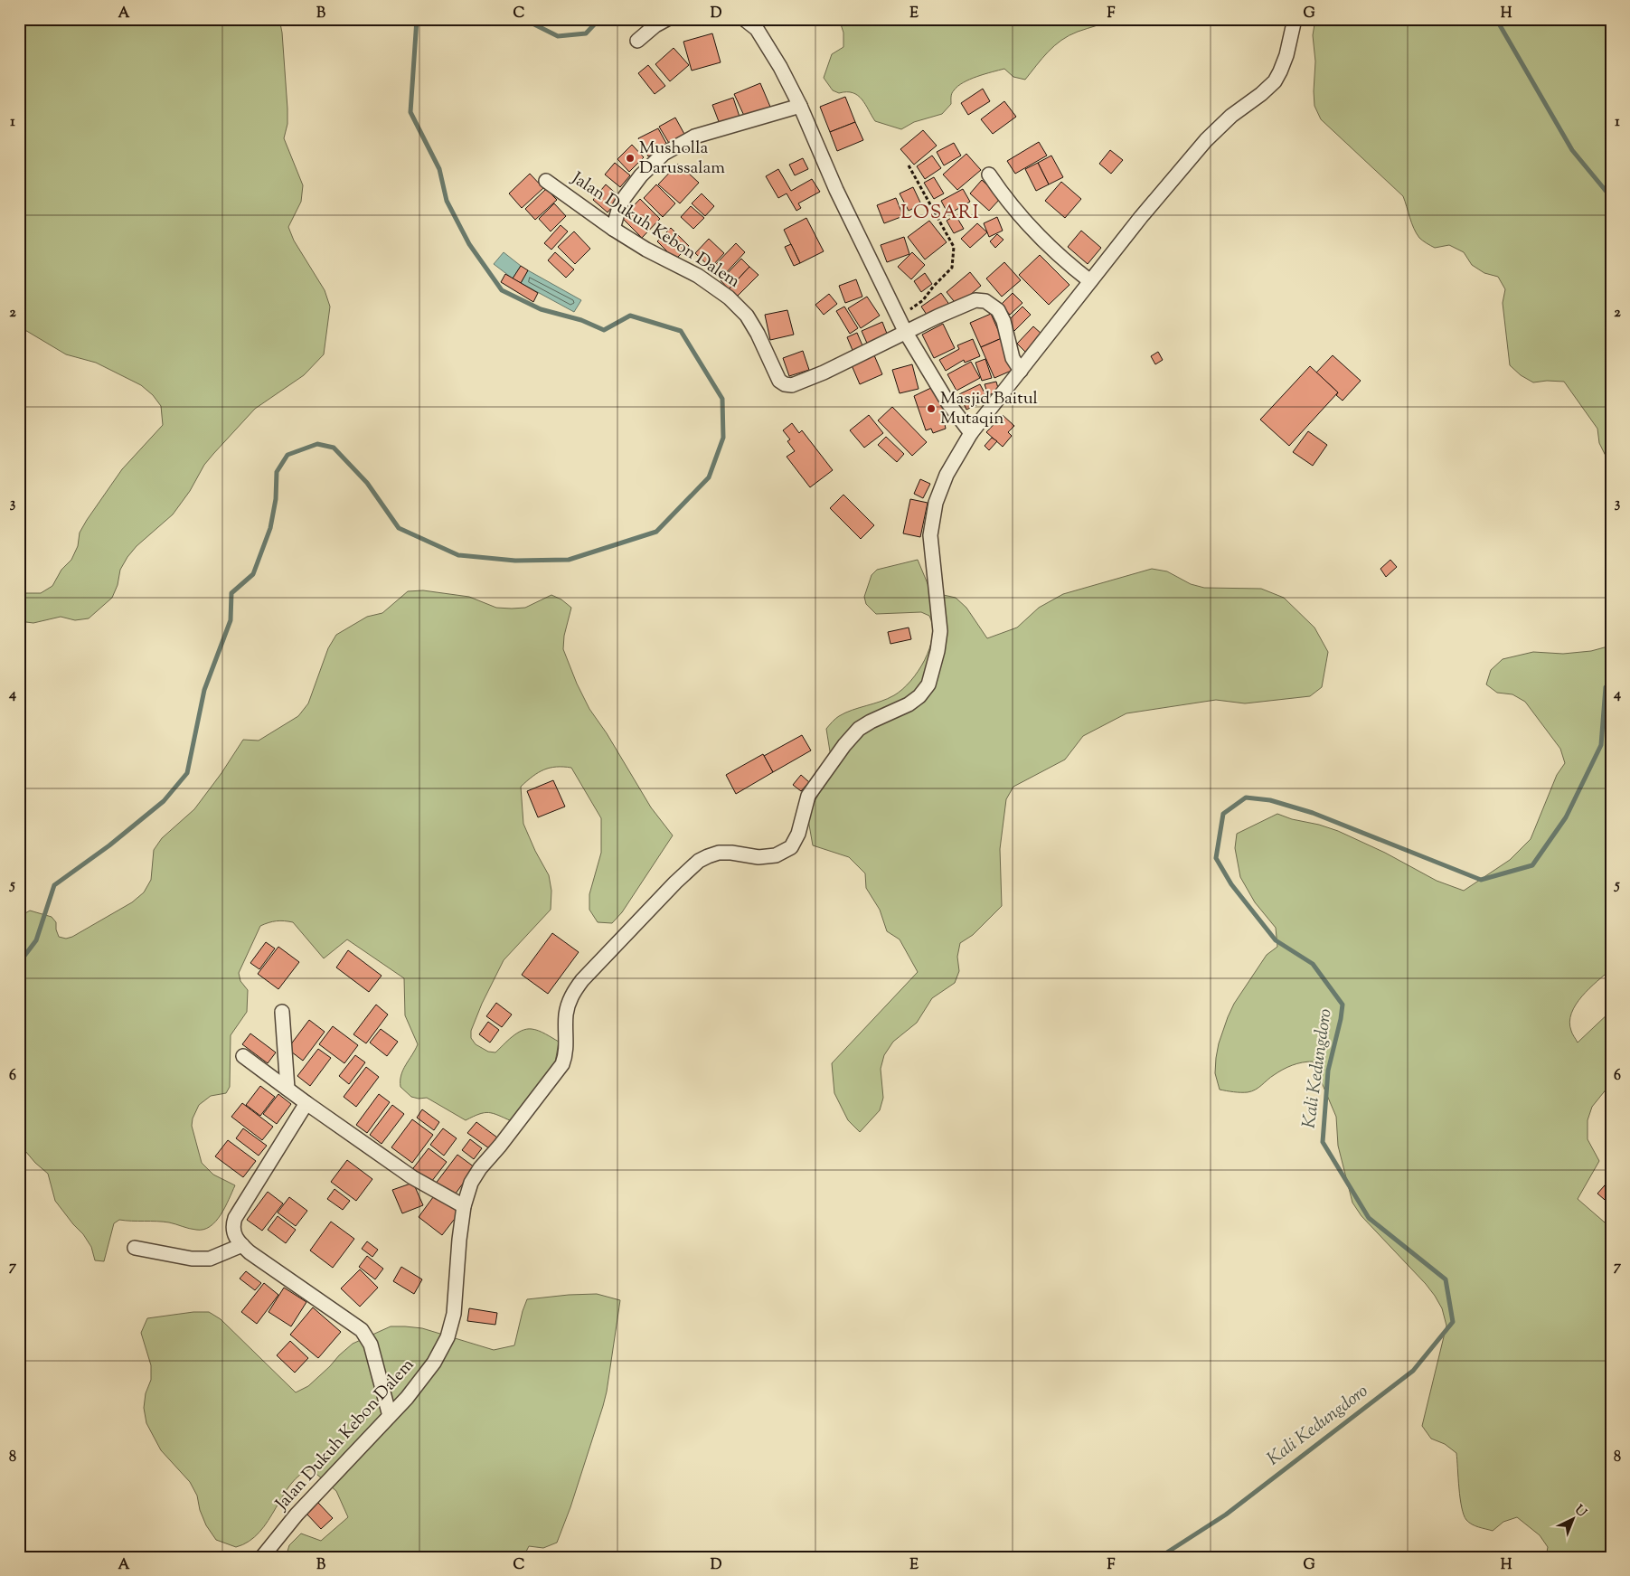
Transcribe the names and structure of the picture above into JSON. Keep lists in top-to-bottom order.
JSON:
{
  "streets": {
    "street": ["Jalan Dukuh Kebon Dalem"]
  },
  "districts": ["LOSARI"],
  "water": ["Kali Kedungdoro"],
  "places": ["Musholla Darussalam", "Masjid Baitul Mutaqin"],
  "north": "top right",
  "grid": {
    "columns": [
      "A",
      "B",
      "C",
      "D",
      "E",
      "F",
      "G",
      "H"
    ],
    "rows": [
      "1",
      "2",
      "3",
      "4",
      "5",
      "6",
      "7",
      "8"
    ]
  }
}
